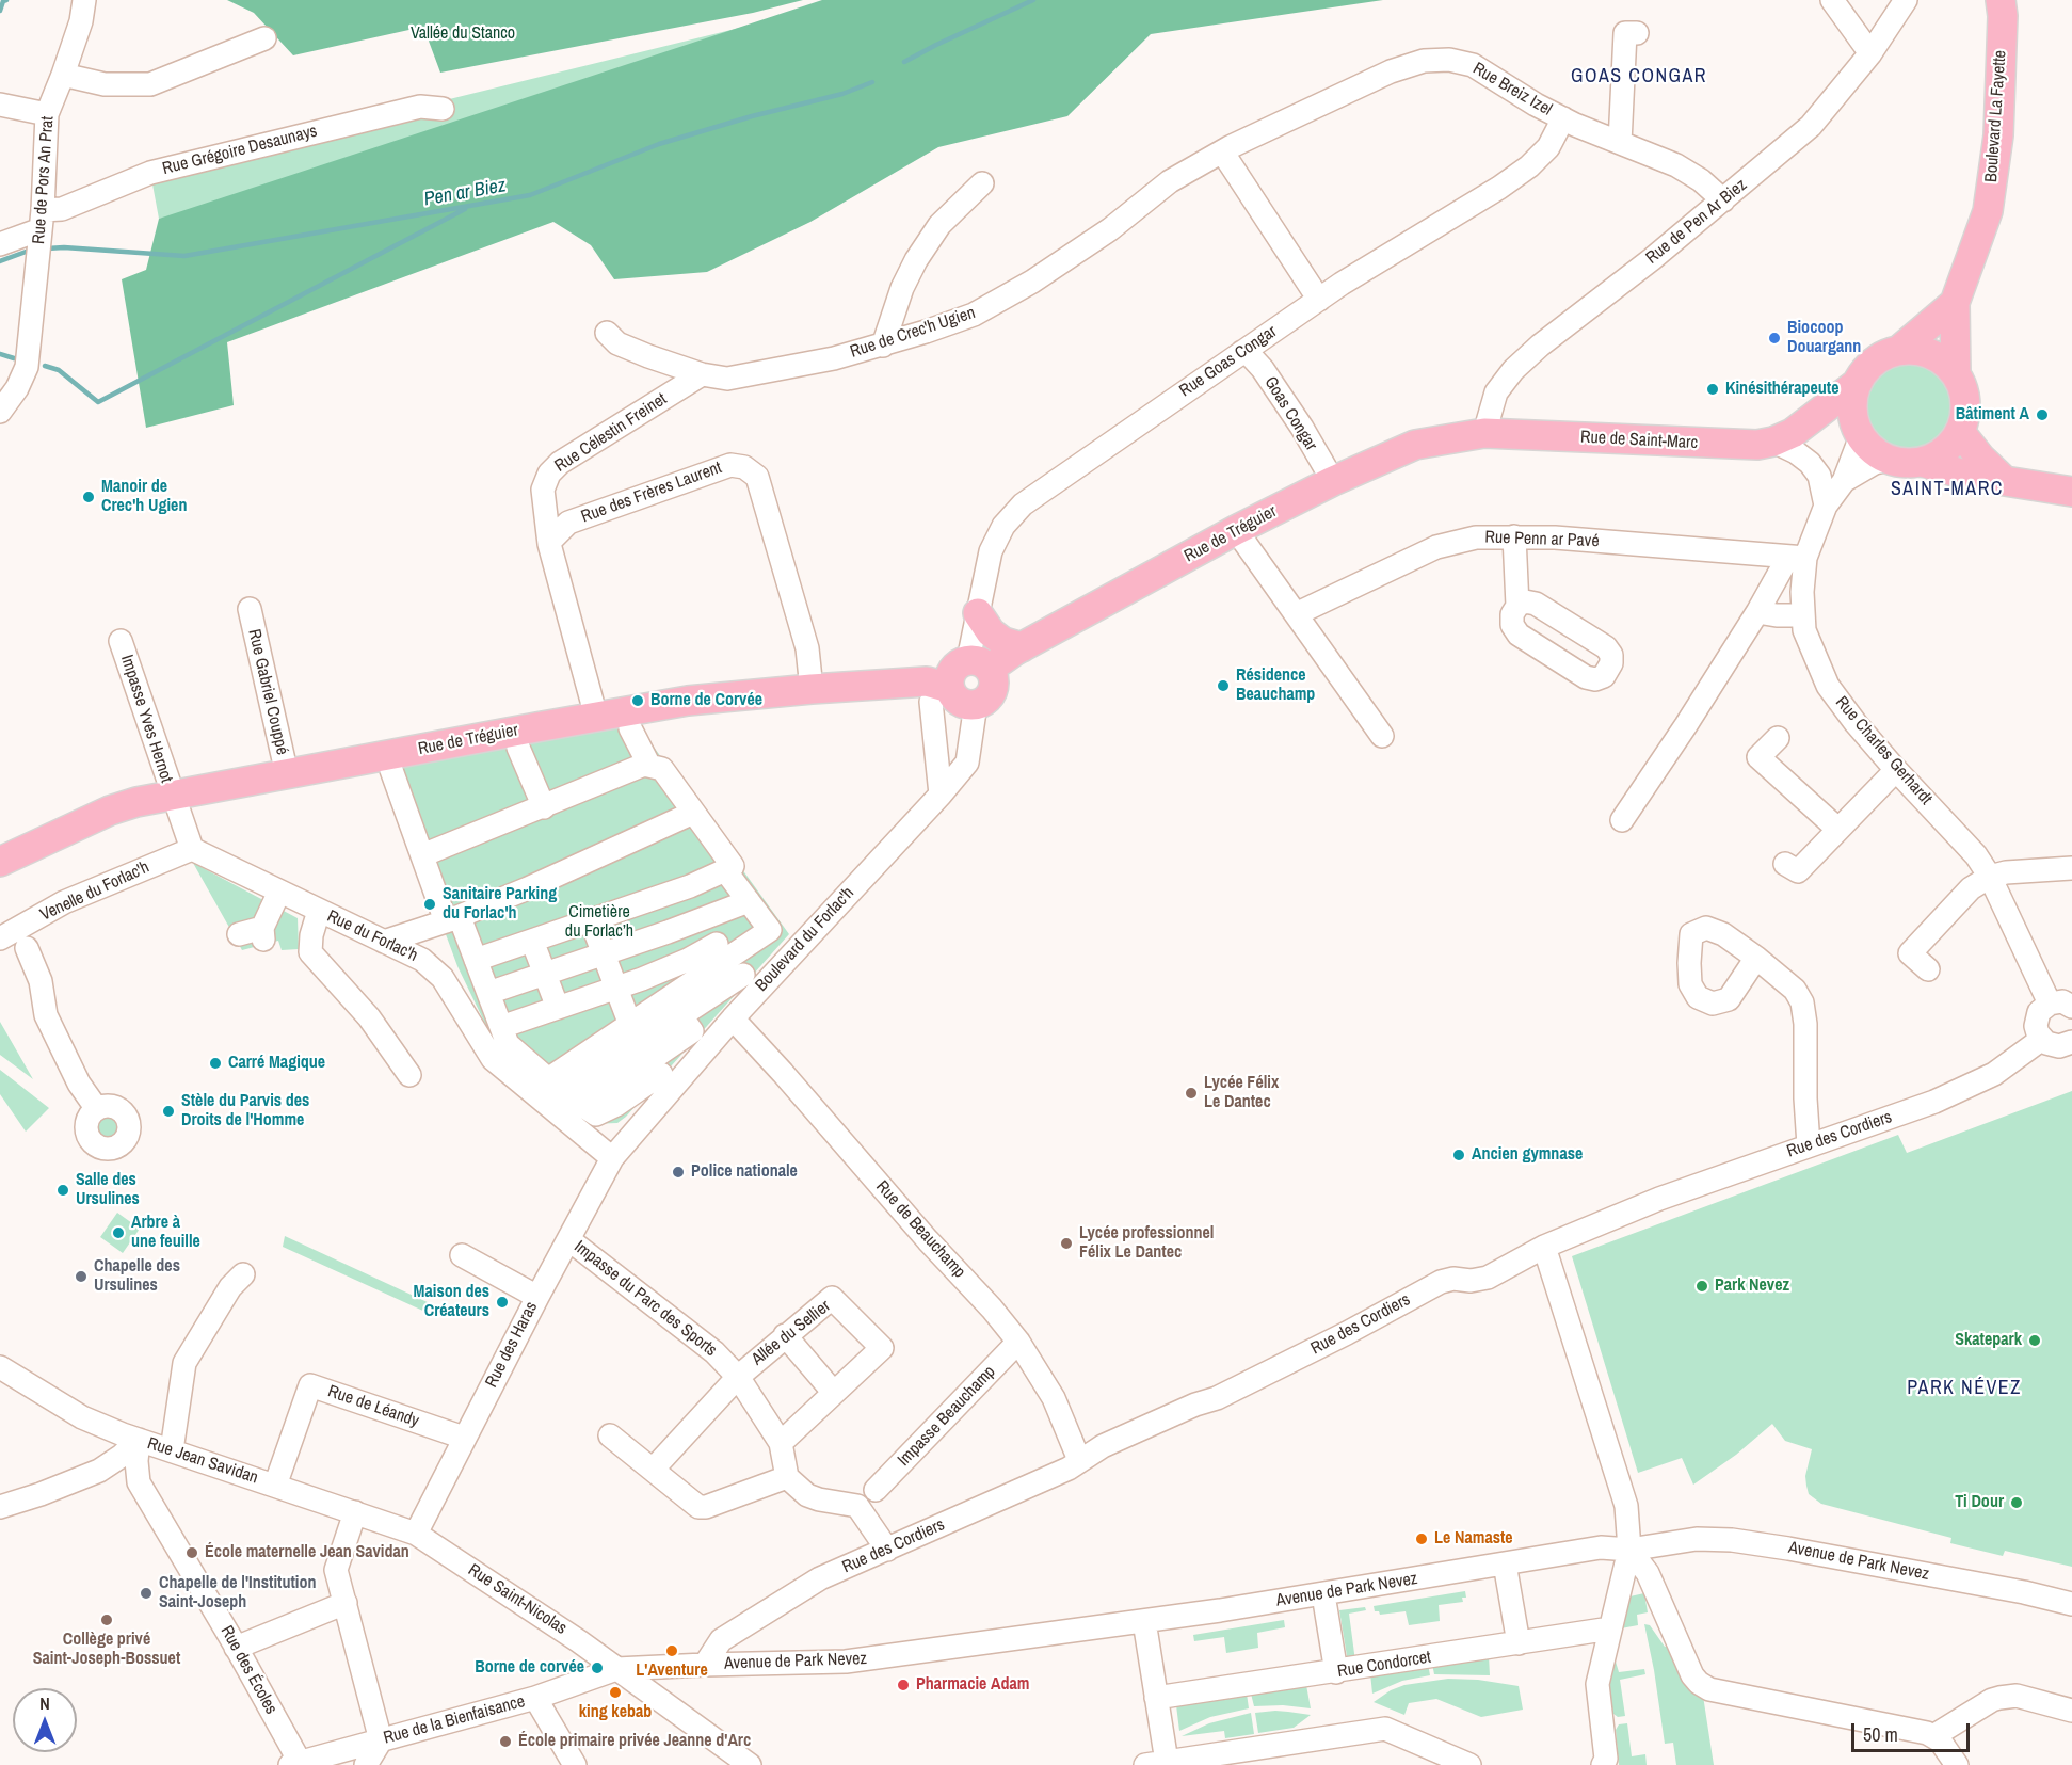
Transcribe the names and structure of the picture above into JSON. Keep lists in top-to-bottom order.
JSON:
{
  "streets": {
    "main road": ["Boulevard La Fayette", "Rue de Saint-Marc", "Rue de Tréguier"],
    "street": [
      "Rue Breiz Izel",
      "Rue Grégoire Desaunays",
      "Rue de Pors An Prat",
      "Rue de Pen Ar Biez",
      "Rue de Crec'h Ugien",
      "Rue Goas Congar",
      "Goas Congar",
      "Rue Célestin Freinet",
      "Rue des Frères Laurent",
      "Rue Penn ar Pavé",
      "Rue Gabriel Couppé",
      "Impasse Yves Hernot",
      "Rue Charles Gerhardt",
      "Venelle du Forlac'h",
      "Rue du Forlac'h",
      "Boulevard du Forlac'h",
      "Rue des Cordiers",
      "Rue de Beauchamp",
      "Impasse du Parc des Sports",
      "Allée du Sellier",
      "Rue des Haras",
      "Rue de Léandy",
      "Impasse Beauchamp",
      "Rue Jean Savidan",
      "Avenue de Park Nevez",
      "Rue Saint-Nicolas",
      "Rue Condorcet",
      "Rue des Écoles",
      "Rue de la Bienfaisance"
    ]
  },
  "crossings": [
    ["Rue Breiz Izel", "Rue de Pen Ar Biez"],
    ["Rue Breiz Izel", "Rue de Crec'h Ugien"],
    ["Rue Breiz Izel", "Rue Goas Congar"],
    ["Boulevard La Fayette", "Rue de Saint-Marc"],
    ["Boulevard La Fayette", "Rue Charles Gerhardt"],
    ["Rue Grégoire Desaunays", "Rue de Pors An Prat"],
    ["Rue de Pen Ar Biez", "Rue de Saint-Marc"],
    ["Rue de Pen Ar Biez", "Rue de Tréguier"],
    ["Rue de Crec'h Ugien", "Rue Célestin Freinet"],
    ["Rue Goas Congar", "Goas Congar"],
    ["Rue Goas Congar", "Rue de Tréguier"],
    ["Rue Goas Congar", "Boulevard du Forlac'h"],
    ["Goas Congar", "Rue de Tréguier"],
    ["Rue Célestin Freinet", "Rue des Frères Laurent"],
    ["Rue de Saint-Marc", "Rue de Tréguier"],
    ["Rue de Saint-Marc", "Rue Charles Gerhardt"],
    ["Rue des Frères Laurent", "Rue de Tréguier"],
    ["Rue de Tréguier", "Rue Gabriel Couppé"],
    ["Rue de Tréguier", "Impasse Yves Hernot"],
    ["Rue de Tréguier", "Boulevard du Forlac'h"],
    ["Rue Penn ar Pavé", "Rue Charles Gerhardt"],
    ["Venelle du Forlac'h", "Rue du Forlac'h"],
    ["Rue du Forlac'h", "Boulevard du Forlac'h"],
    ["Rue du Forlac'h", "Rue des Haras"],
    ["Boulevard du Forlac'h", "Rue de Beauchamp"],
    ["Boulevard du Forlac'h", "Rue des Haras"],
    ["Rue des Cordiers", "Rue de Beauchamp"],
    ["Rue des Cordiers", "Avenue de Park Nevez"],
    ["Rue de Beauchamp", "Impasse Beauchamp"],
    ["Impasse du Parc des Sports", "Allée du Sellier"],
    ["Impasse du Parc des Sports", "Rue des Haras"],
    ["Rue des Haras", "Rue de Léandy"],
    ["Rue des Haras", "Rue Jean Savidan"],
    ["Rue des Haras", "Rue Saint-Nicolas"],
    ["Rue de Léandy", "Rue Jean Savidan"],
    ["Rue Jean Savidan", "Rue Saint-Nicolas"],
    ["Rue Jean Savidan", "Rue des Écoles"],
    ["Avenue de Park Nevez", "Rue Saint-Nicolas"],
    ["Avenue de Park Nevez", "Rue de la Bienfaisance"],
    ["Rue Saint-Nicolas", "Rue de la Bienfaisance"],
    ["Rue des Écoles", "Rue de la Bienfaisance"]
  ],
  "districts": ["GOAS CONGAR", "SAINT-MARC", "PARK NÉVEZ"],
  "water": ["Pen ar Biez"],
  "parks": ["Vallée du Stanco", "Cimetière du Forlac’h"],
  "places": [
    "Biocoop Douargann",
    "Kinésithérapeute",
    "Bâtiment A",
    "Manoir de Crec'h Ugien",
    "Résidence Beauchamp",
    "Borne de Corvée",
    "Sanitaire Parking du Forlac'h",
    "Carré Magique",
    "Lycée Félix Le Dantec",
    "Stèle du Parvis des Droits de l'Homme",
    "Ancien gymnase",
    "Police nationale",
    "Salle des Ursulines",
    "Arbre à une feuille",
    "Lycée professionnel Félix Le Dantec",
    "Chapelle des Ursulines",
    "Park Nevez",
    "Maison des Créateurs",
    "Skatepark",
    "Ti Dour",
    "Le Namaste",
    "École maternelle Jean Savidan",
    "Chapelle de l'Institution Saint-Joseph",
    "Collège privé Saint-Joseph-Bossuet",
    "L'Aventure",
    "Borne de corvée",
    "Pharmacie Adam",
    "king kebab",
    "École primaire privée Jeanne d'Arc"
  ],
  "scale_bar": "50 m",
  "north": "top"
}
